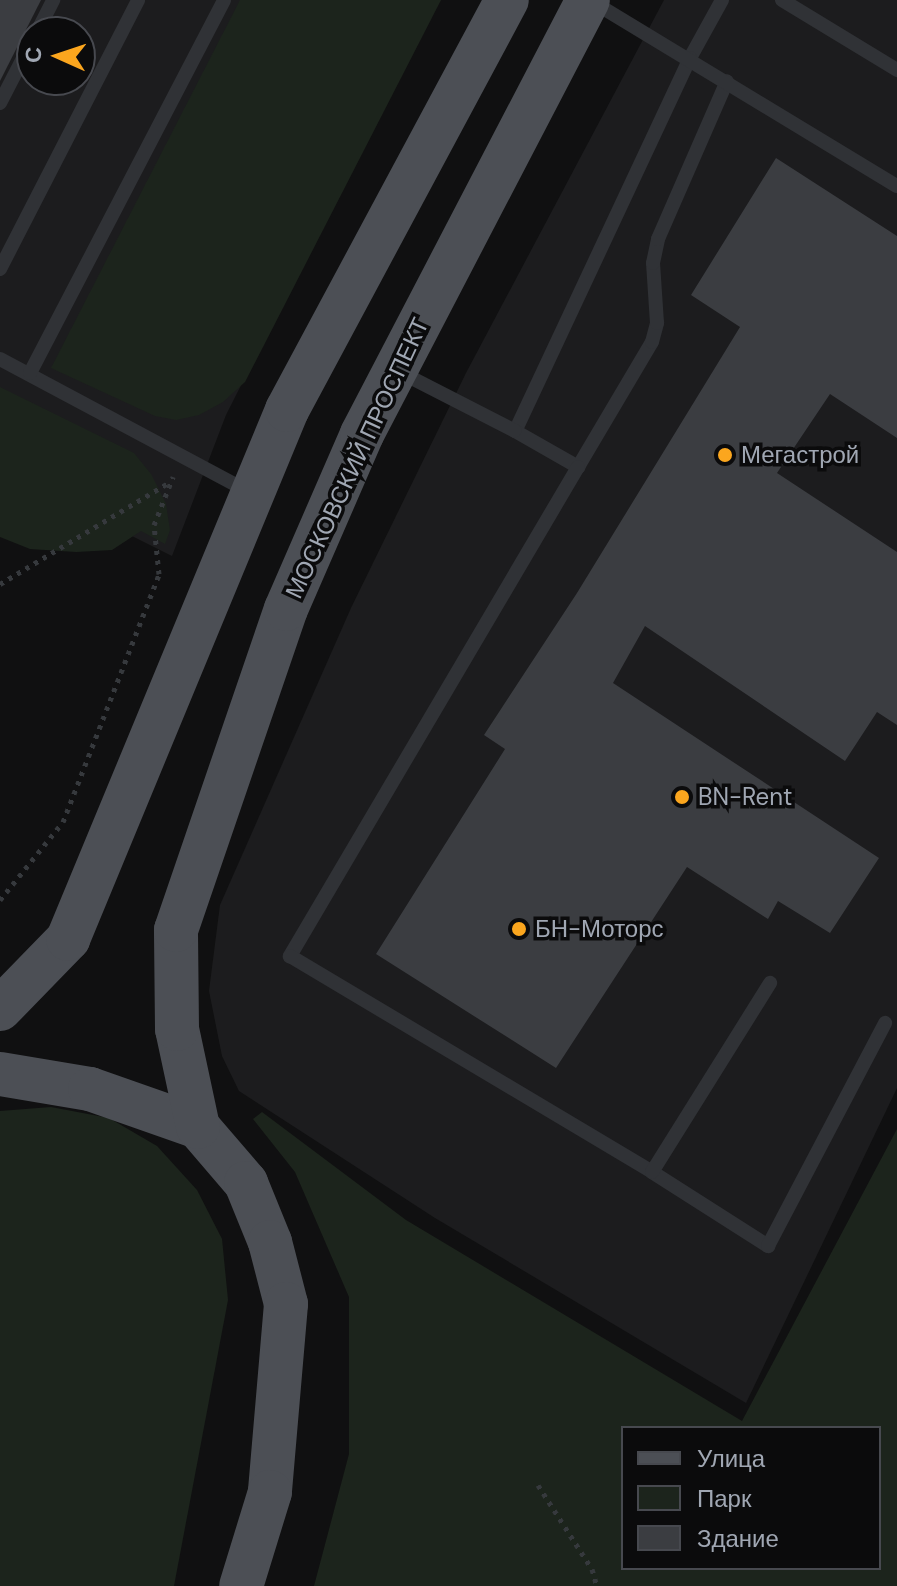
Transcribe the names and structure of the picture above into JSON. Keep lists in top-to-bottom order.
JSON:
{
  "streets": {
    "main road": ["МОСКОВСКИЙ ПРОСПЕКТ"]
  },
  "places": ["Мегастрой", "BN-Rent", "БН-Моторс"],
  "legend": ["Улица", "Парк", "Здание"],
  "north": "left"
}
